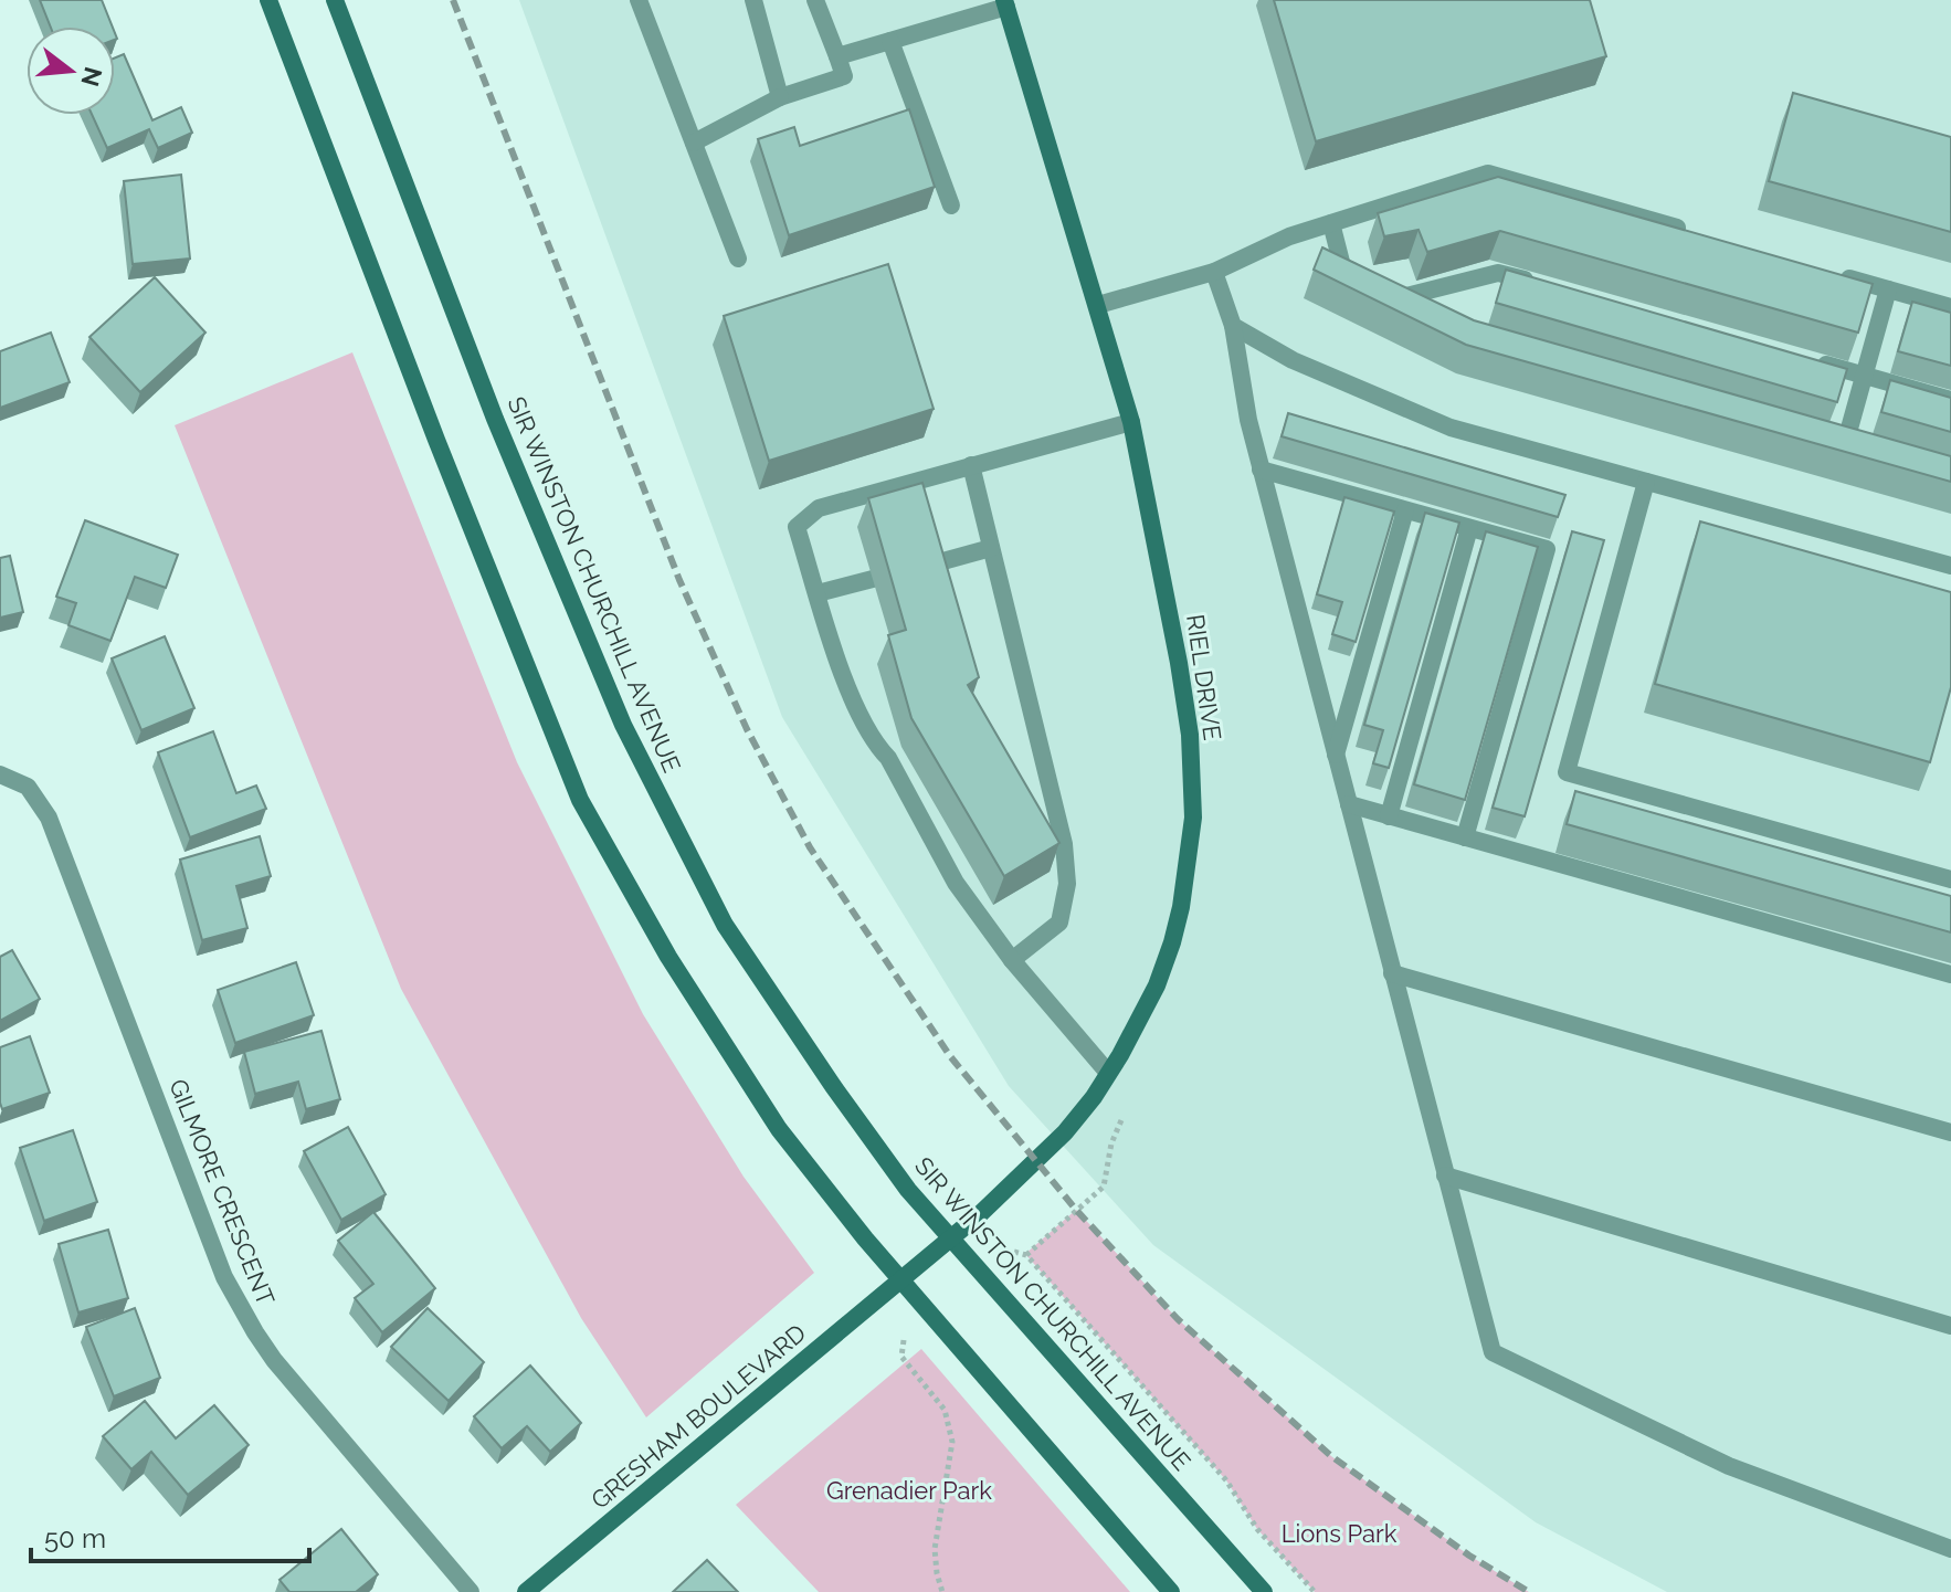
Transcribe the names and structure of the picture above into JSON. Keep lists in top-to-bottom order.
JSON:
{
  "streets": {
    "main road": ["SIR WINSTON CHURCHILL AVENUE", "RIEL DRIVE", "GRESHAM BOULEVARD"],
    "street": ["GILMORE CRESCENT"]
  },
  "crossings": [
    ["SIR WINSTON CHURCHILL AVENUE", "RIEL DRIVE"],
    ["RIEL DRIVE", "GRESHAM BOULEVARD"]
  ],
  "parks": ["Grenadier Park", "Lions Park"],
  "scale_bar": "50 m",
  "north": "right"
}
